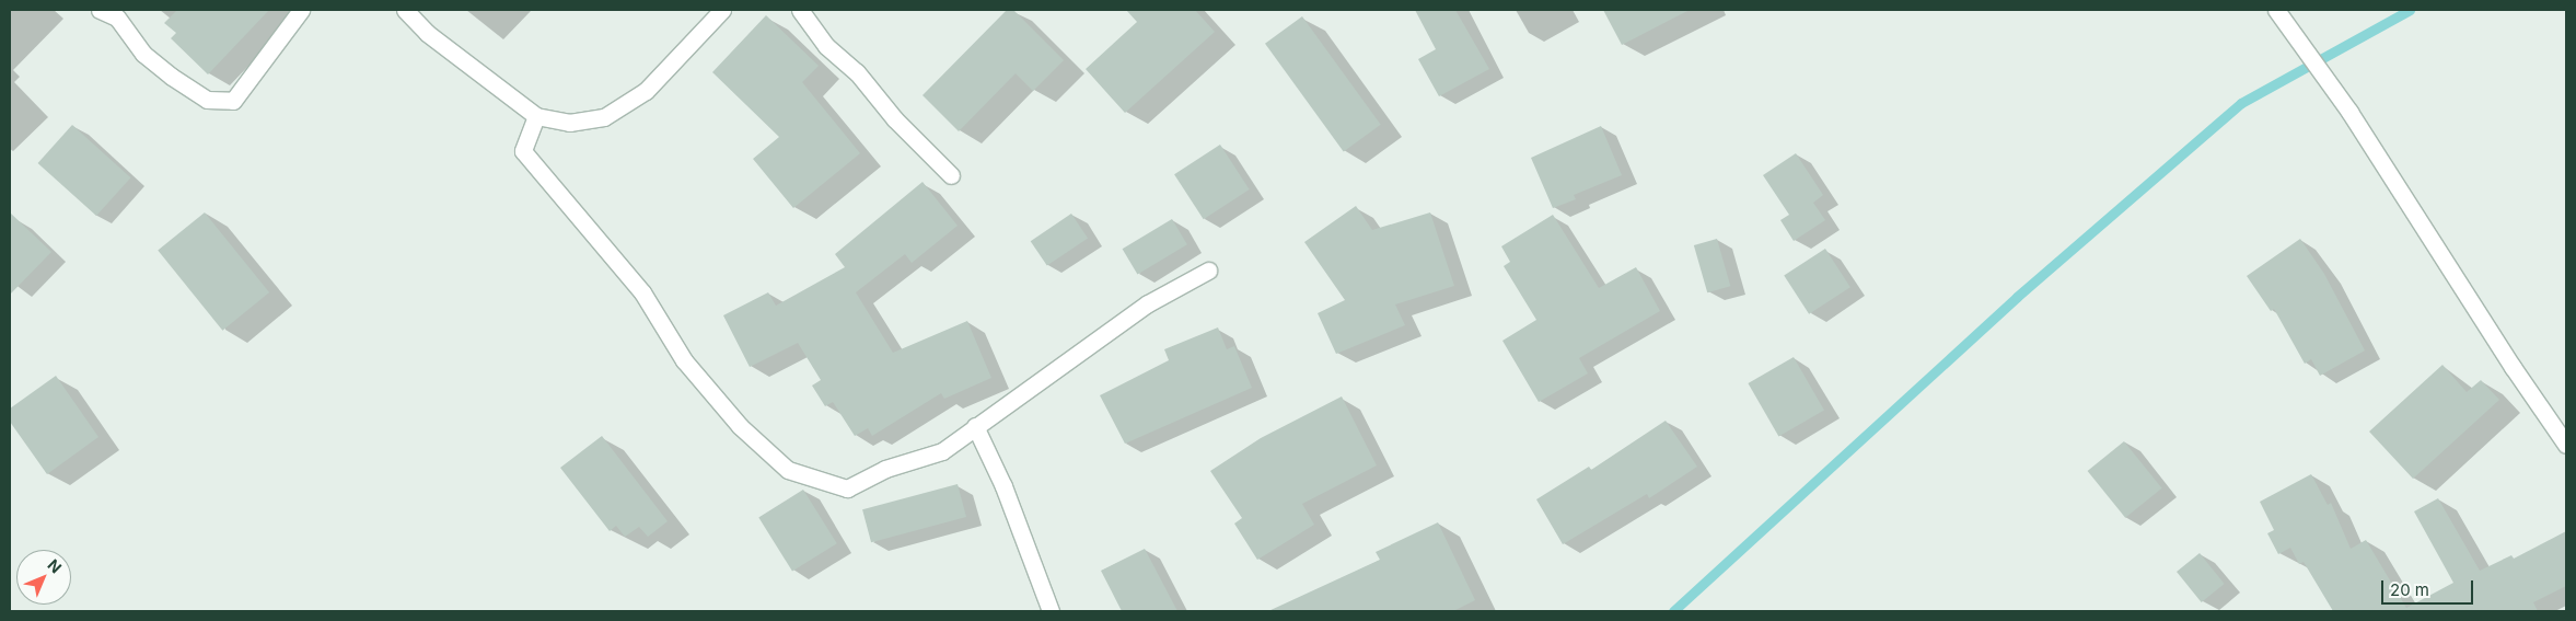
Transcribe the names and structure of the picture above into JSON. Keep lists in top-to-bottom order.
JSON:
{
  "scale_bar": "20 m",
  "north": "top right"
}
